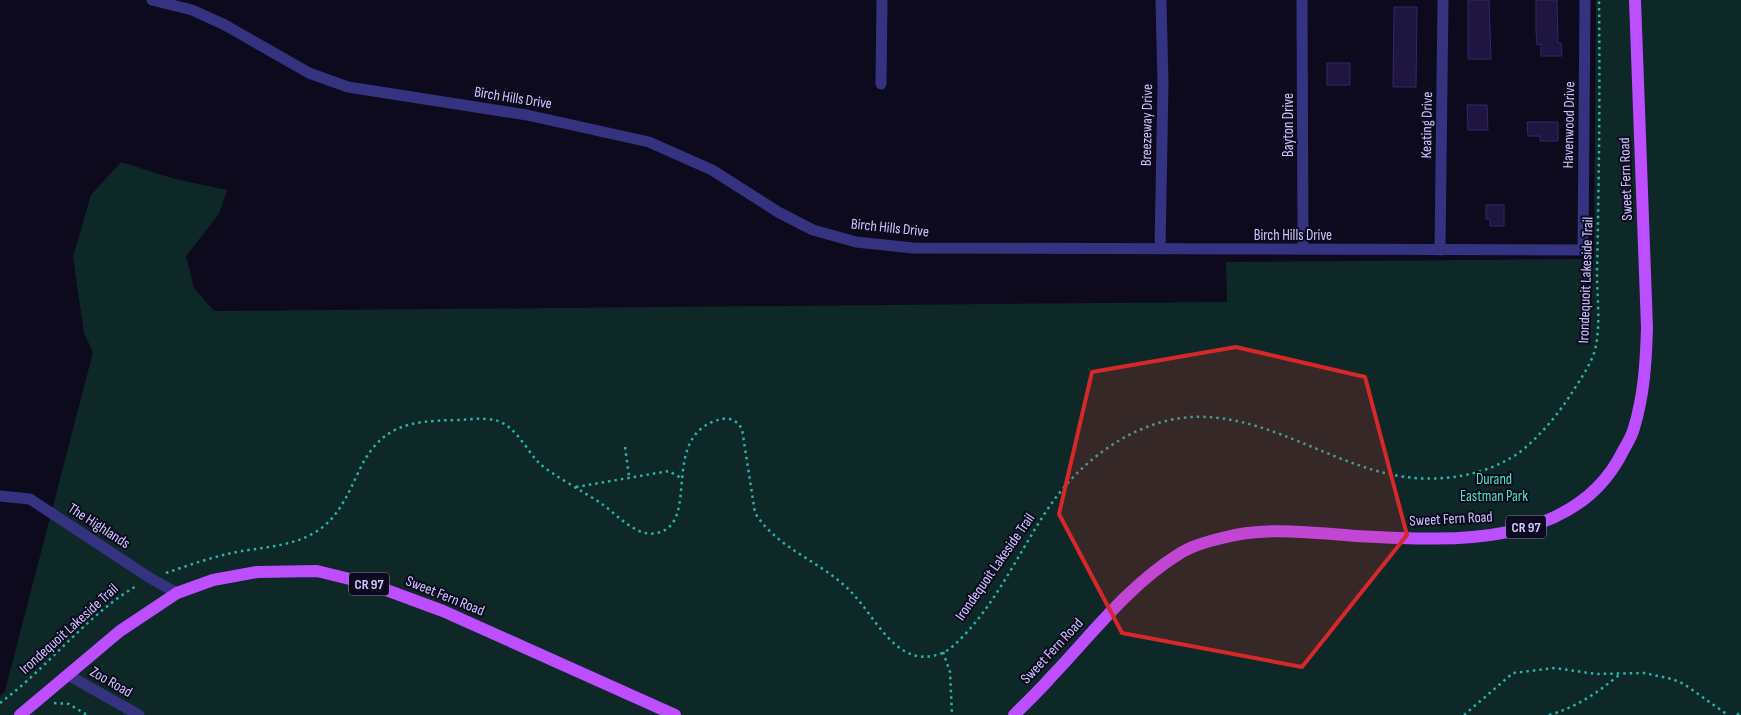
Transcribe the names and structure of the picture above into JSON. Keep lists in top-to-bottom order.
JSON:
{
  "streets": {
    "main road": ["Sweet Fern Road", "CR 97"],
    "street": [
      "Birch Hills Drive",
      "Breezeway Drive",
      "Bayton Drive",
      "Keating Drive",
      "Havenwood Drive",
      "The Highlands",
      "Zoo Road"
    ],
    "path": ["Irondequoit Lakeside Trail"]
  },
  "crossings": [
    ["Birch Hills Drive", "Breezeway Drive"],
    ["Birch Hills Drive", "Bayton Drive"],
    ["Birch Hills Drive", "Keating Drive"],
    ["Birch Hills Drive", "Havenwood Drive"],
    ["Sweet Fern Road", "The Highlands"],
    ["Sweet Fern Road", "CR 97"],
    ["Sweet Fern Road", "Zoo Road"],
    ["Irondequoit Lakeside Trail", "The Highlands"],
    ["CR 97", "Zoo Road"]
  ],
  "parks": ["Durand Eastman Park"]
}
